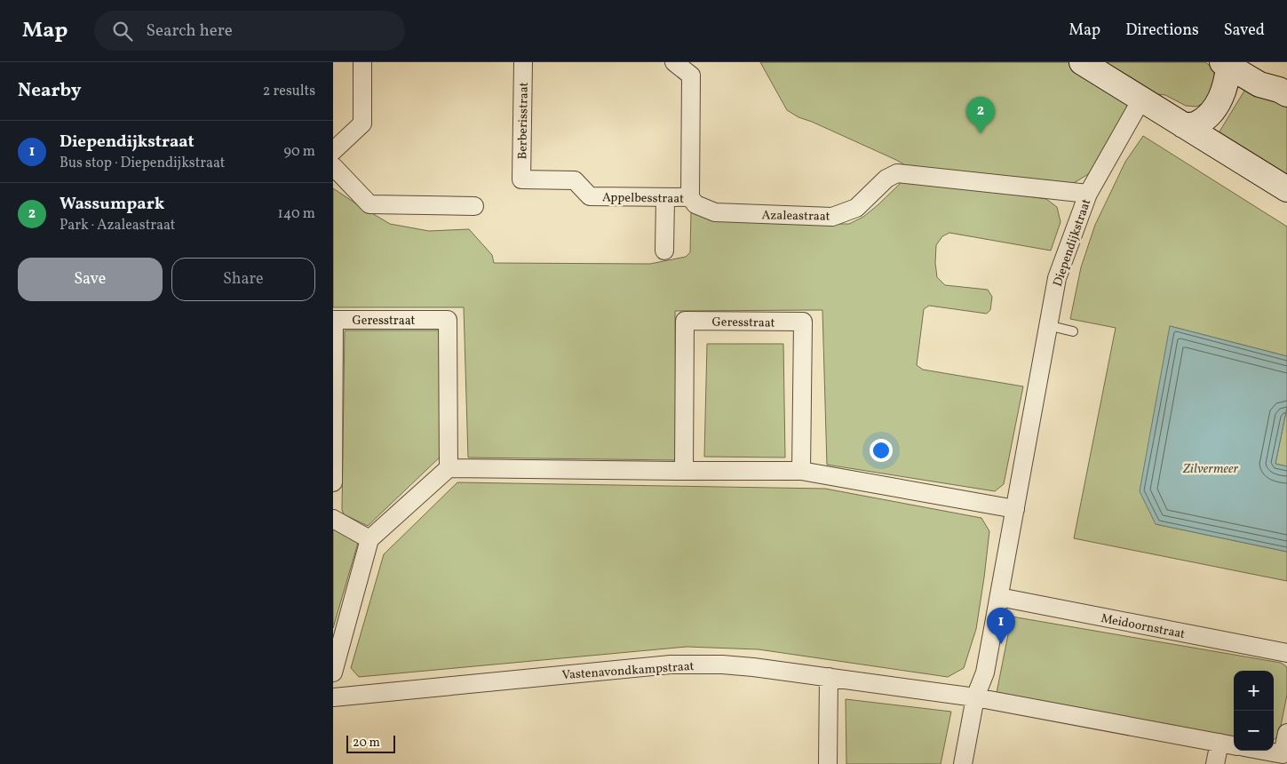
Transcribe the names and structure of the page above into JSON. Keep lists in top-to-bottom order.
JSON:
{
  "streets": {
    "street": [
      "Berberisstraat",
      "Appelbesstraat",
      "Azaleastraat",
      "Diependijkstraat",
      "Geresstraat",
      "Meidoornstraat",
      "Vastenavondkampstraat"
    ]
  },
  "crossings": [
    ["Berberisstraat", "Appelbesstraat"],
    ["Appelbesstraat", "Azaleastraat"],
    ["Azaleastraat", "Diependijkstraat"],
    ["Diependijkstraat", "Meidoornstraat"],
    ["Diependijkstraat", "Vastenavondkampstraat"]
  ],
  "water": ["Zilvermeer"],
  "scale_bar": "20 m",
  "page": {
    "header": "Map",
    "search": "Search here",
    "nav": ["Map", "Directions", "Saved"],
    "heading": ["Nearby", "2 results"],
    "pins": ["2", "1"],
    "list": [
      {
        "mark": "1",
        "name": "Diependijkstraat",
        "note": "Bus stop · Diependijkstraat",
        "value": "90 m"
      },
      {
        "mark": "2",
        "name": "Wassumpark",
        "note": "Park · Azaleastraat",
        "value": "140 m"
      }
    ],
    "buttons": ["Save", "Share"],
    "map_buttons": ["+", "−"],
    "scale": "20 m"
  }
}
